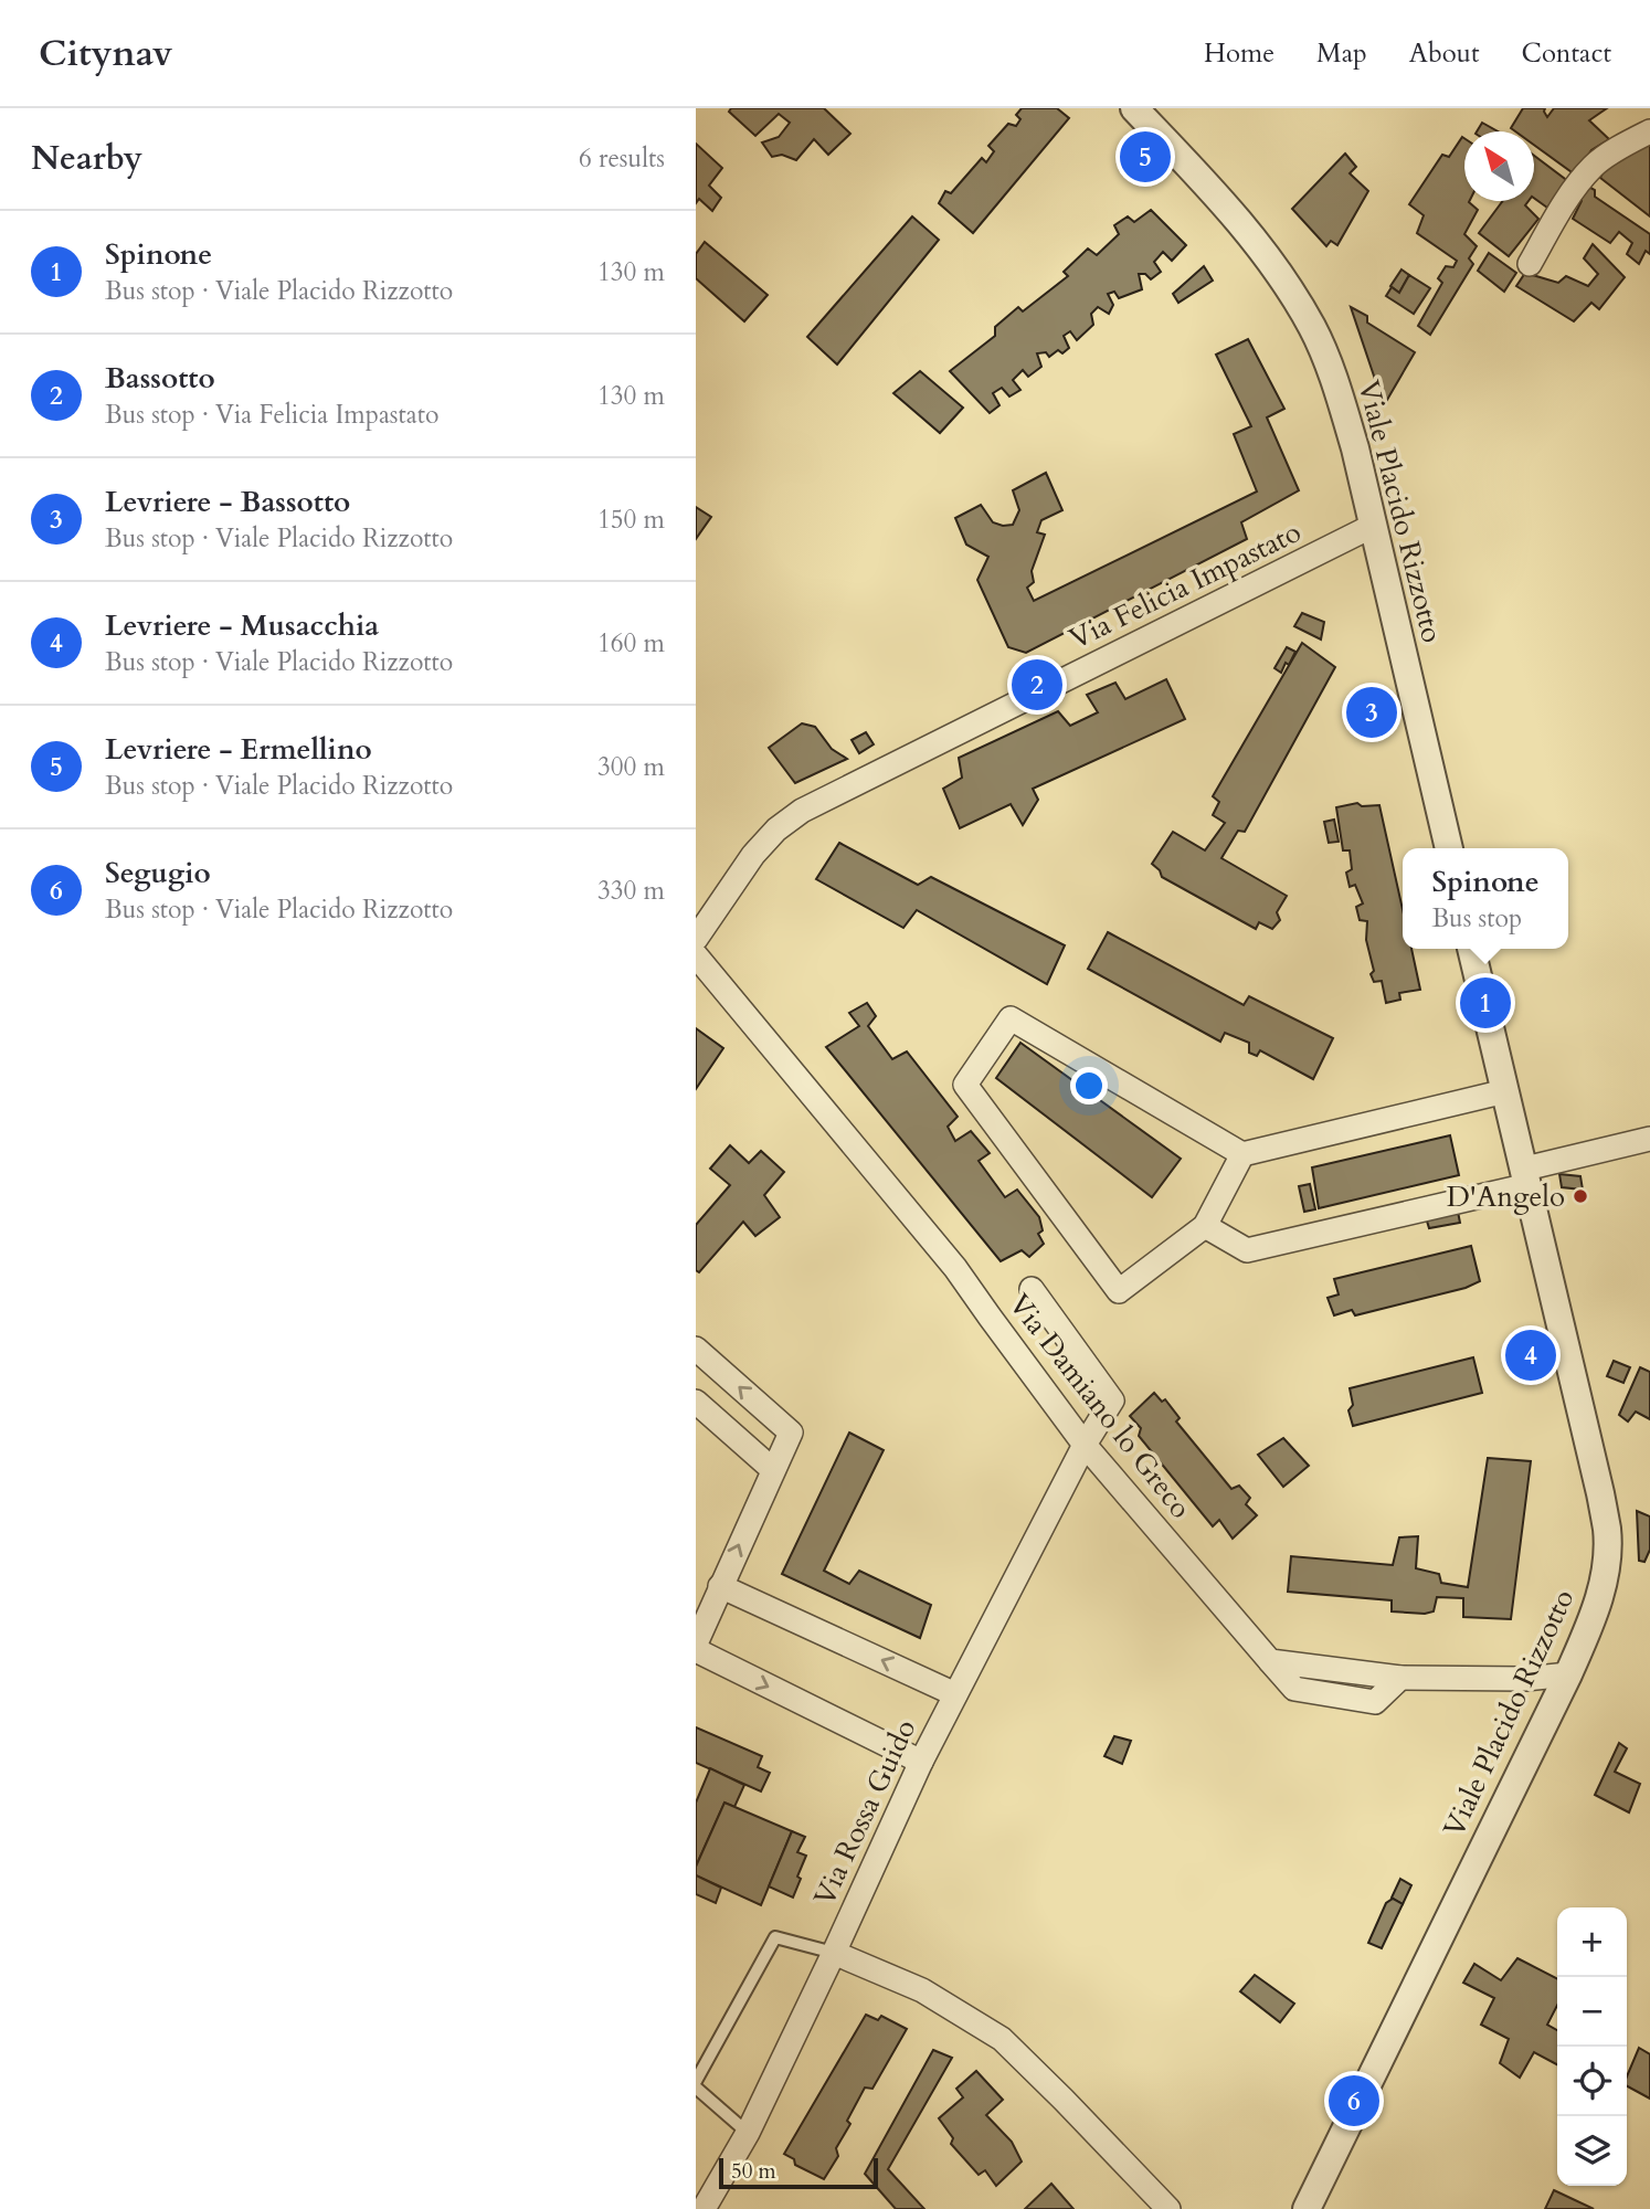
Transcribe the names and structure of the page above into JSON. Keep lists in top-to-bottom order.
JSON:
{
  "streets": {
    "street": [
      "Viale Placido Rizzotto",
      "Via Felicia Impastato",
      "Via Damiano lo Greco",
      "Via Rossa Guido"
    ]
  },
  "crossings": [
    ["Viale Placido Rizzotto", "Via Felicia Impastato"],
    ["Viale Placido Rizzotto", "Via Damiano lo Greco"],
    ["Via Damiano lo Greco", "Via Rossa Guido"]
  ],
  "places": ["D'Angelo"],
  "scale_bar": "50 m",
  "north": "top left",
  "page": {
    "header": "Citynav",
    "nav": [
      "Home",
      "Map",
      "About",
      "Contact"
    ],
    "heading": ["Nearby", "6 results"],
    "pins": [
      "5",
      "2",
      "3",
      "1",
      "4",
      "6"
    ],
    "list": [
      {
        "mark": "1",
        "name": "Spinone",
        "note": "Bus stop · Viale Placido Rizzotto",
        "value": "130 m"
      },
      {
        "mark": "2",
        "name": "Bassotto",
        "note": "Bus stop · Via Felicia Impastato",
        "value": "130 m"
      },
      {
        "mark": "3",
        "name": "Levriere - Bassotto",
        "note": "Bus stop · Viale Placido Rizzotto",
        "value": "150 m"
      },
      {
        "mark": "4",
        "name": "Levriere - Musacchia",
        "note": "Bus stop · Viale Placido Rizzotto",
        "value": "160 m"
      },
      {
        "mark": "5",
        "name": "Levriere - Ermellino",
        "note": "Bus stop · Viale Placido Rizzotto",
        "value": "300 m"
      },
      {
        "mark": "6",
        "name": "Segugio",
        "note": "Bus stop · Viale Placido Rizzotto",
        "value": "330 m"
      }
    ],
    "popup": ["Spinone", "Bus stop"],
    "map_buttons": ["+", "−"],
    "scale": "50 m"
  }
}
